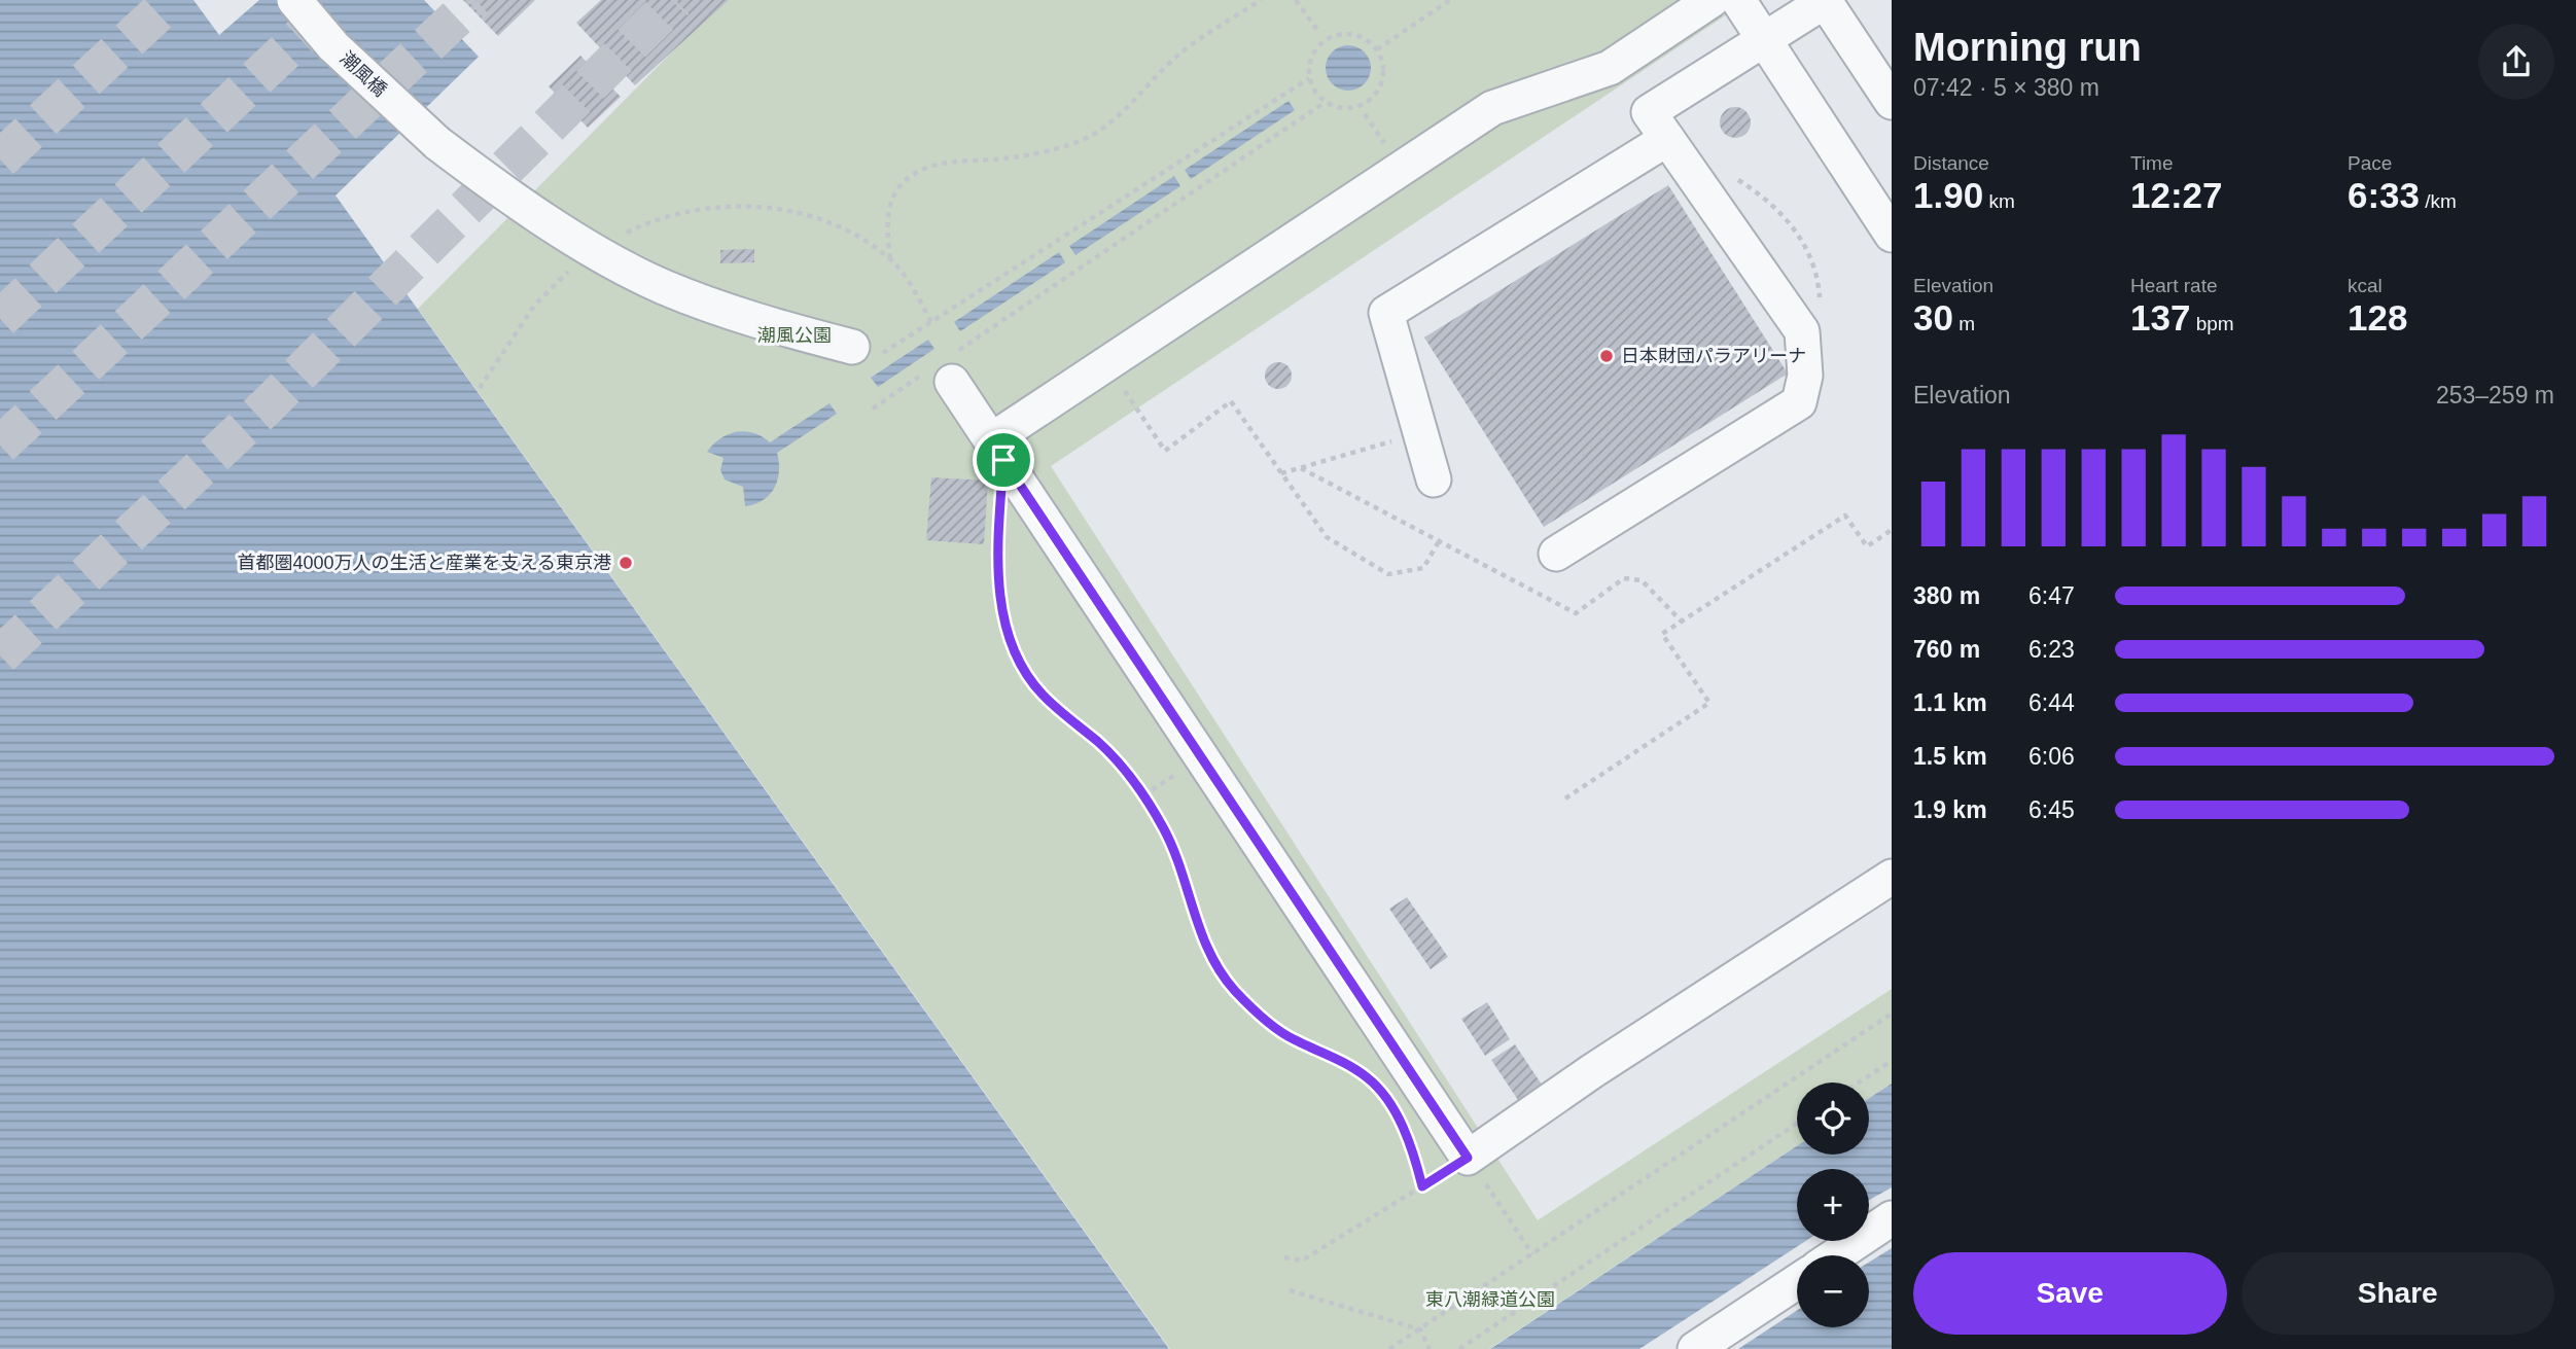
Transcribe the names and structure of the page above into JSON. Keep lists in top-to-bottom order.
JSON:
{
  "streets": {
    "street": ["潮風橋"]
  },
  "parks": ["潮風公園", "東八潮緑道公園"],
  "places": ["日本財団パラアリーナ", "首都圏4000万人の生活と産業を支える東京港"],
  "page": {
    "heading": ["Morning run", "07:42 · 5 × 380 m"],
    "stats": [
      ["Distance", "1.90 km"],
      ["Time", "12:27"],
      ["Pace", "6:33 /km"],
      ["Elevation", "30 m"],
      ["Heart rate", "137 bpm"],
      ["kcal", "128"]
    ],
    "chart": ["Elevation", "253–259 m"],
    "list": [
      {
        "name": "380 m",
        "note": "6:47"
      },
      {
        "name": "760 m",
        "note": "6:23"
      },
      {
        "name": "1.1 km",
        "note": "6:44"
      },
      {
        "name": "1.5 km",
        "note": "6:06"
      },
      {
        "name": "1.9 km",
        "note": "6:45"
      }
    ],
    "map_buttons": ["+", "−"],
    "buttons": ["Save", "Share"]
  }
}
